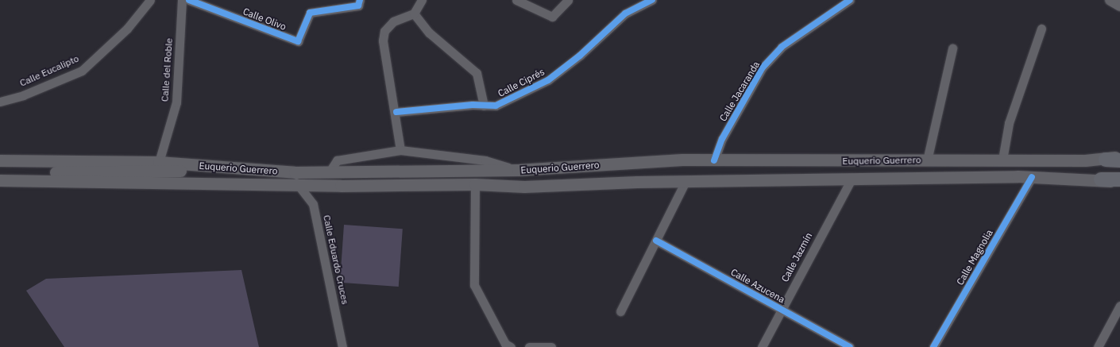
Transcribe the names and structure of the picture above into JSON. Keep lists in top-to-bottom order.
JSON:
{
  "streets": {
    "main road": ["Euquerio Guerrero"],
    "street": [
      "Calle Olivo",
      "Calle del Roble",
      "Calle Eucalipto",
      "Calle Ciprés",
      "Calle Jacaranda",
      "Calle Jazmín",
      "Calle Magnolia",
      "Calle Eduardo Cruces",
      "Calle Azucena"
    ]
  },
  "crossings": [
    ["Calle del Roble", "Euquerio Guerrero"],
    ["Calle Jacaranda", "Euquerio Guerrero"],
    ["Euquerio Guerrero", "Calle Jazmín"],
    ["Euquerio Guerrero", "Calle Magnolia"],
    ["Euquerio Guerrero", "Calle Eduardo Cruces"],
    ["Calle Jazmín", "Calle Azucena"]
  ]
}
